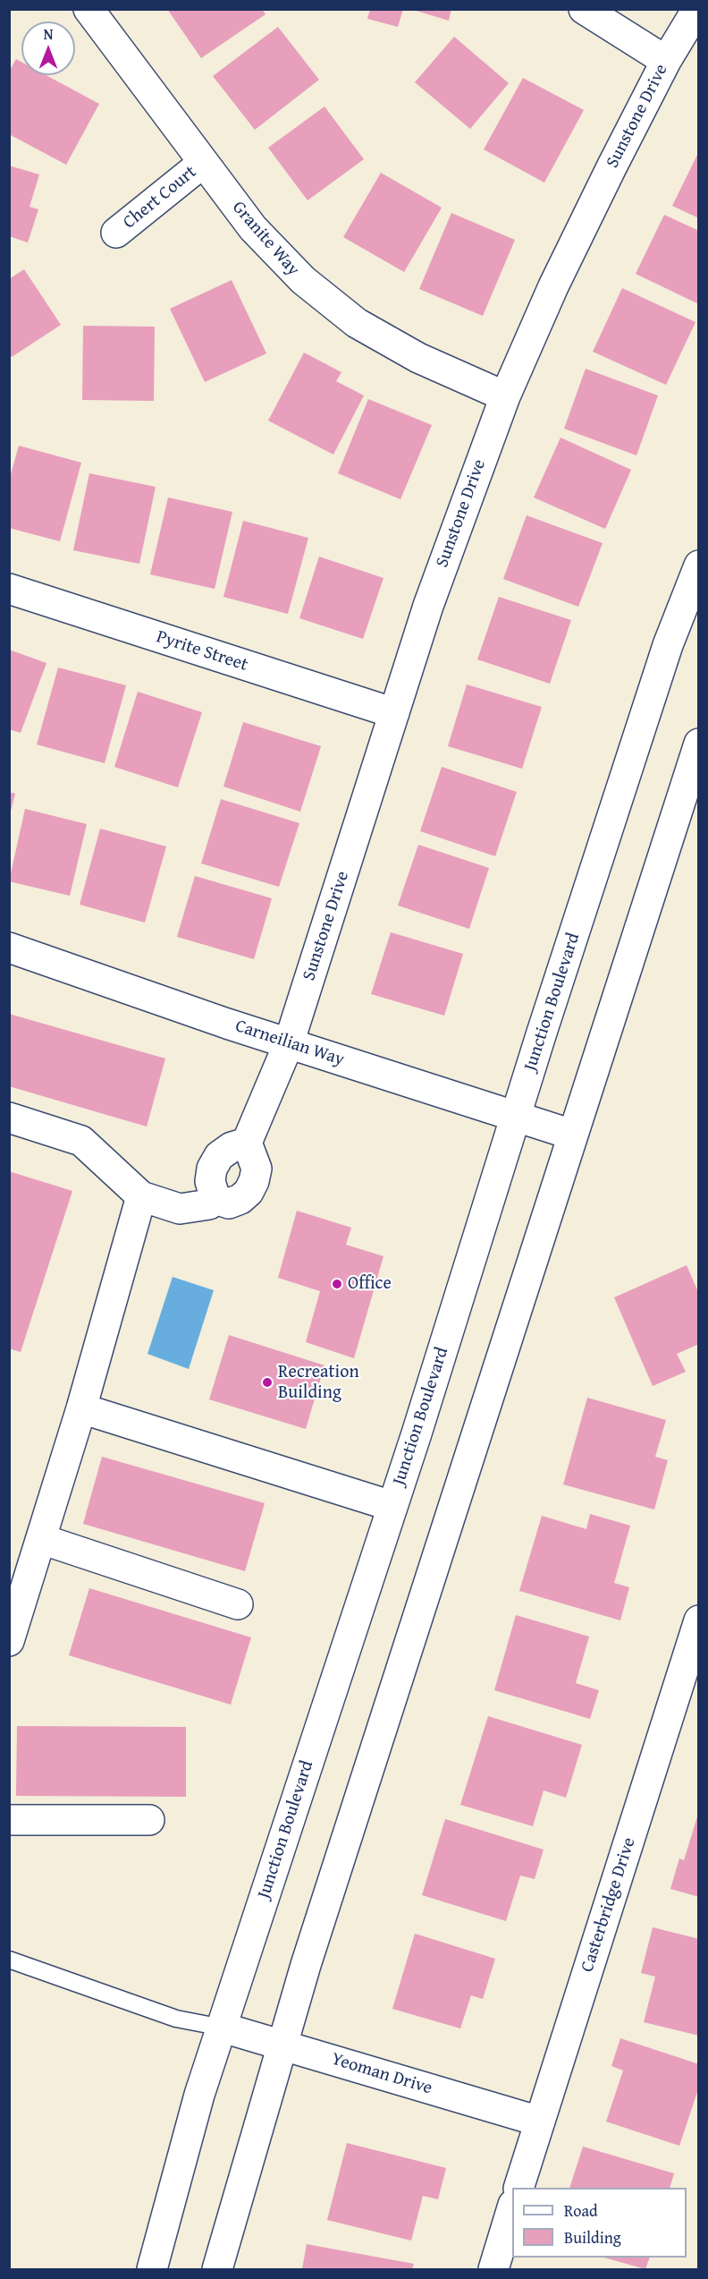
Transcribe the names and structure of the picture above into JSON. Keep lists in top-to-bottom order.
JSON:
{
  "streets": {
    "street": [
      "Sunstone Drive",
      "Chert Court",
      "Granite Way",
      "Pyrite Street",
      "Junction Boulevard",
      "Carneilian Way",
      "Casterbridge Drive",
      "Yeoman Drive"
    ]
  },
  "crossings": [
    ["Sunstone Drive", "Granite Way"],
    ["Sunstone Drive", "Pyrite Street"],
    ["Sunstone Drive", "Carneilian Way"],
    ["Chert Court", "Granite Way"],
    ["Junction Boulevard", "Carneilian Way"],
    ["Junction Boulevard", "Yeoman Drive"],
    ["Casterbridge Drive", "Yeoman Drive"]
  ],
  "places": ["Office", "Recreation Building"],
  "legend": ["Road", "Building"],
  "north": "top"
}
